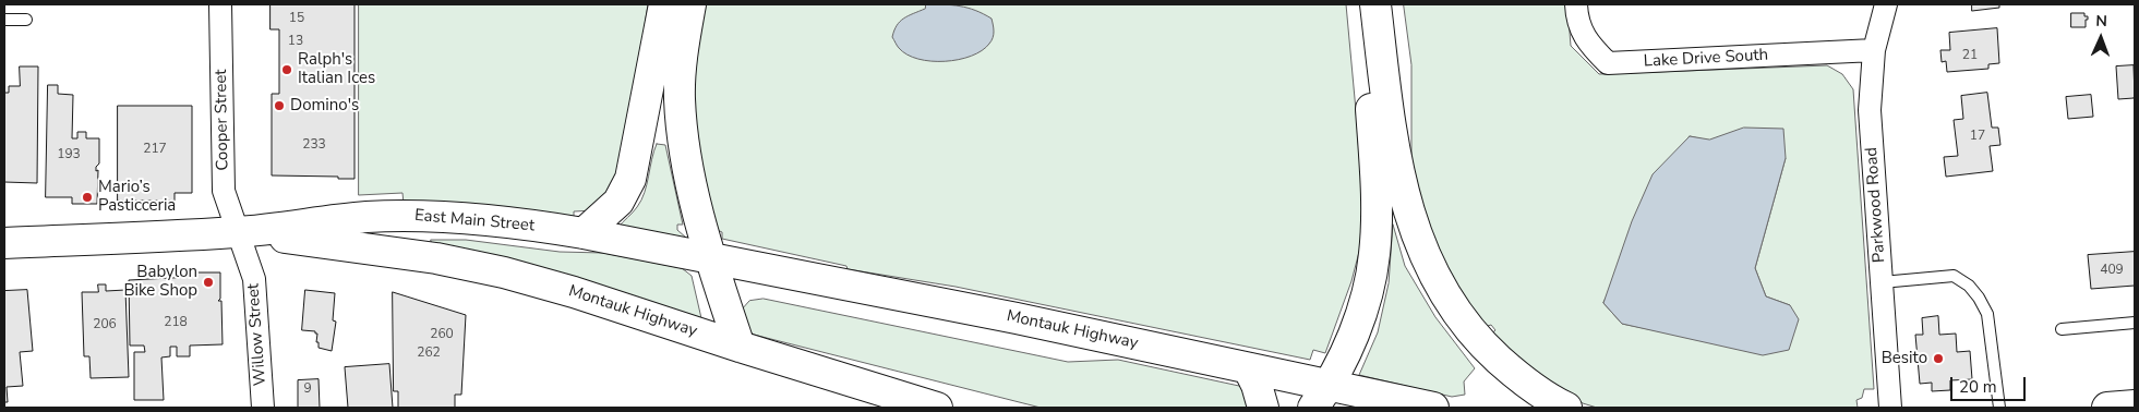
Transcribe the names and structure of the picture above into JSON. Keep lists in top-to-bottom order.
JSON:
{
  "streets": {
    "main road": ["East Main Street", "Montauk Highway"],
    "street": [
      "Lake Drive South",
      "Cooper Street",
      "Parkwood Road",
      "Willow Street"
    ]
  },
  "crossings": [
    ["Lake Drive South", "Parkwood Road"],
    ["Cooper Street", "East Main Street"],
    ["Cooper Street", "Willow Street"],
    ["East Main Street", "Montauk Highway"],
    ["East Main Street", "Willow Street"]
  ],
  "places": [
    "Ralph's Italian Ices",
    "Domino's",
    "Mario’s Pasticceria",
    "Babylon Bike Shop",
    "Besito"
  ],
  "house_numbers": [
    "15",
    "13",
    "21",
    "17",
    "233",
    "217",
    "193",
    "409",
    "218",
    "206",
    "260",
    "262",
    "9"
  ],
  "scale_bar": "20 m",
  "north": "top"
}
